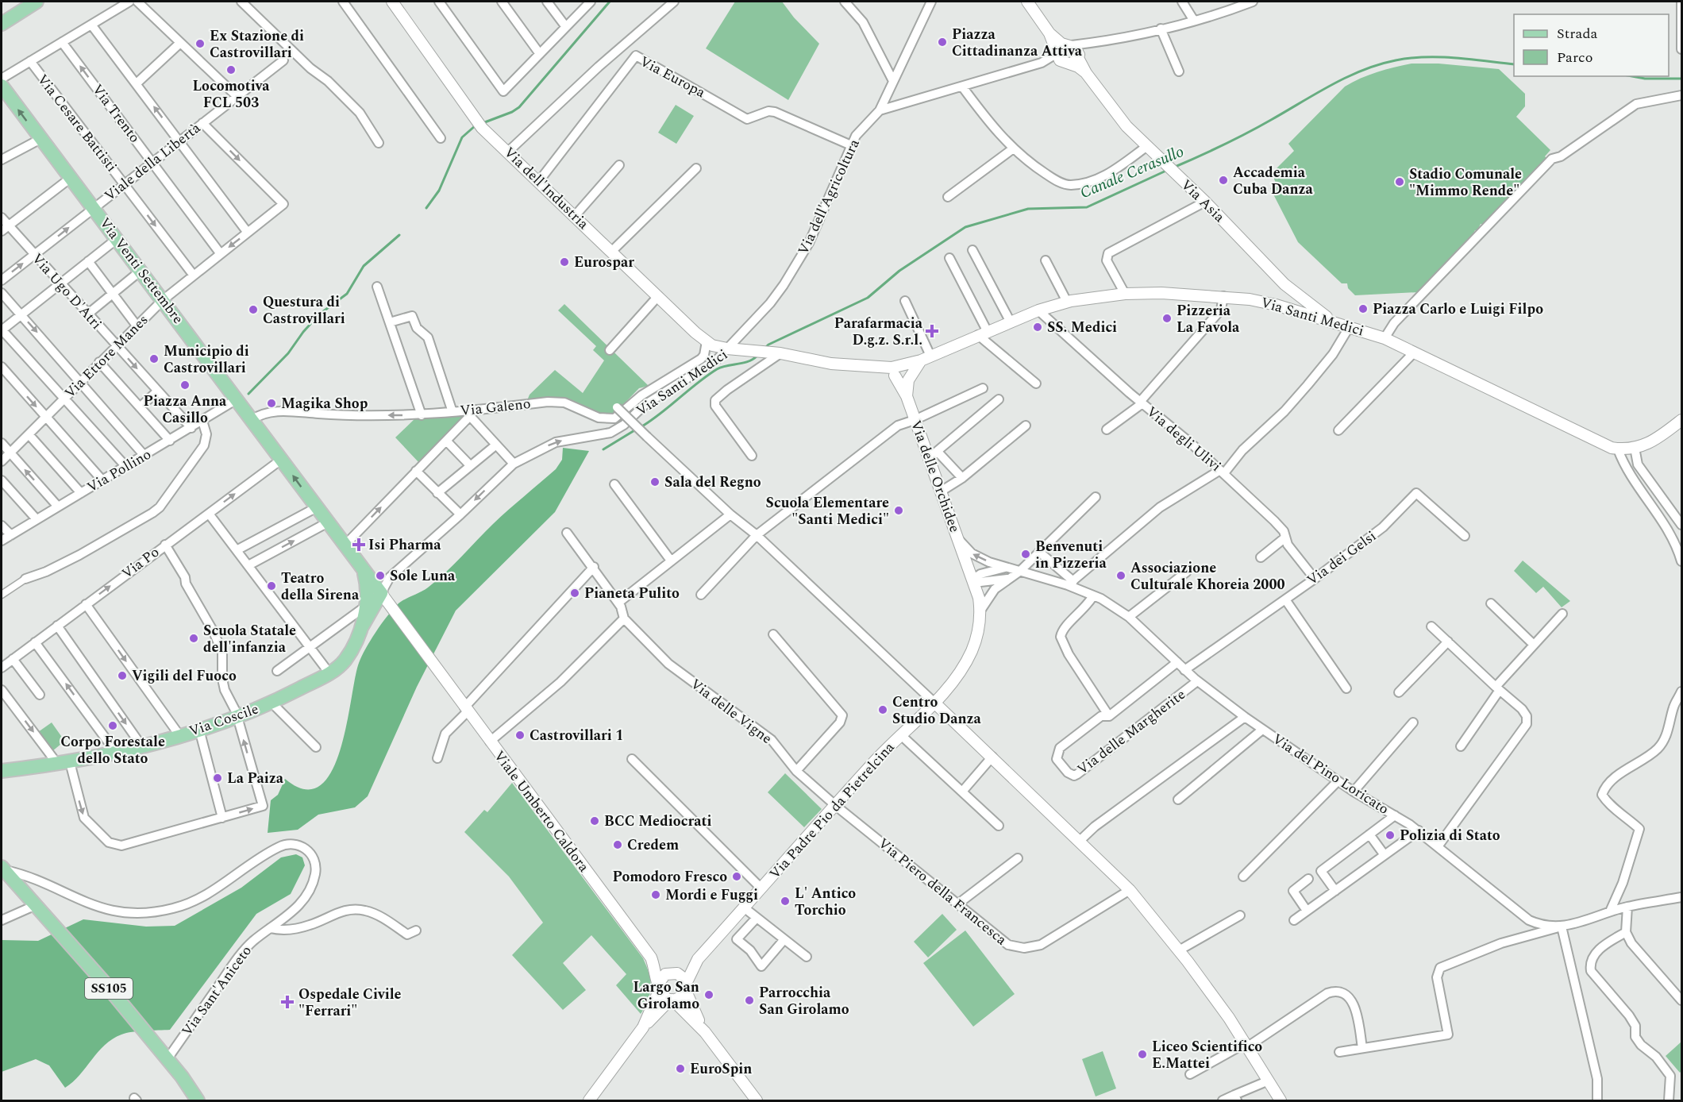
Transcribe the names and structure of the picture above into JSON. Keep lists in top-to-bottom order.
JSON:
{
  "streets": {
    "main road": ["Via Venti Settembre", "Via Coscile", "SS105"],
    "street": [
      "Via Europa",
      "Via Trento",
      "Via Cesare Battisti",
      "Viale della Libertà",
      "Via dell'Industria",
      "Via dell'Agricoltura",
      "Via Asia",
      "Via Ugo D'Atri",
      "Via Santi Medici",
      "Via Ettore Manes",
      "Via Galeno",
      "Via degli Ulivi",
      "Via Pollino",
      "Via delle Orchidee",
      "Via dei Gelsi",
      "Via Po",
      "Via delle Vigne",
      "Via delle Margherite",
      "Via del Pino Loricato",
      "Via Padre Pio da Pietrelcina",
      "Viale Umberto Caldora",
      "Via Piero della Francesca",
      "Via Sant'Aniceto"
    ]
  },
  "crossings": [
    ["Via Europa", "Via dell'Industria"],
    ["Via Europa", "Via dell'Agricoltura"],
    ["Via Trento", "Viale della Libertà"],
    ["Via Trento", "Via Ettore Manes"],
    ["Via Cesare Battisti", "Viale della Libertà"],
    ["Via Cesare Battisti", "Via Ettore Manes"],
    ["Viale della Libertà", "Via Venti Settembre"],
    ["Viale della Libertà", "Via Ugo D'Atri"],
    ["Viale della Libertà", "Via Ettore Manes"],
    ["Via dell'Industria", "Via dell'Agricoltura"],
    ["Via dell'Industria", "Via Santi Medici"],
    ["Via dell'Industria", "Via Galeno"],
    ["Via dell'Agricoltura", "Via Santi Medici"],
    ["Via Asia", "Via Santi Medici"],
    ["Via Venti Settembre", "Via Santi Medici"],
    ["Via Venti Settembre", "Via Ettore Manes"],
    ["Via Venti Settembre", "Via Galeno"],
    ["Via Venti Settembre", "Via Pollino"],
    ["Via Venti Settembre", "Via Po"],
    ["Via Venti Settembre", "Via Coscile"],
    ["Via Venti Settembre", "Viale Umberto Caldora"],
    ["Via Ugo D'Atri", "Via Ettore Manes"],
    ["Via Ugo D'Atri", "Via Pollino"],
    ["Via Santi Medici", "Via degli Ulivi"],
    ["Via Santi Medici", "Via delle Orchidee"],
    ["Via Santi Medici", "Viale Umberto Caldora"],
    ["Via degli Ulivi", "Via dei Gelsi"],
    ["Via delle Orchidee", "Via del Pino Loricato"],
    ["Via delle Orchidee", "Via Padre Pio da Pietrelcina"],
    ["Via dei Gelsi", "Via del Pino Loricato"],
    ["Via delle Vigne", "Via Padre Pio da Pietrelcina"],
    ["Via delle Vigne", "Via Piero della Francesca"],
    ["Via delle Margherite", "Via del Pino Loricato"],
    ["Via Padre Pio da Pietrelcina", "Viale Umberto Caldora"],
    ["Via Padre Pio da Pietrelcina", "Via Piero della Francesca"],
    ["SS105", "Via Sant'Aniceto"]
  ],
  "water": ["Canale Cerasullo"],
  "places": {
    "other": [
      "Piazza Cittadinanza Attiva",
      "Ex Stazione di Castrovillari",
      "Locomotiva FCL 503",
      "Accademia Cuba Danza",
      "Stadio Comunale \"Mimmo Rende\"",
      "Eurospar",
      "Piazza Carlo e Luigi Filpo",
      "Questura di Castrovillari",
      "Pizzeria La Favola",
      "SS. Medici",
      "Municipio di Castrovillari",
      "Piazza Anna Casillo",
      "Magika Shop",
      "Sala del Regno",
      "Scuola Elementare \"Santi Medici\"",
      "Benvenuti in Pizzeria",
      "Sole Luna",
      "Associazione Culturale Khoreia 2000",
      "Teatro della Sirena",
      "Pianeta Pulito",
      "Scuola Statale dell'infanzia",
      "Vigili del Fuoco",
      "Centro Studio Danza",
      "Corpo Forestale dello Stato",
      "Castrovillari 1",
      "La Paiza",
      "BCC Mediocrati",
      "Polizia di Stato",
      "Credem",
      "Pomodoro Fresco",
      "Mordi e Fuggi",
      "L' Antico Torchio",
      "Largo San Girolamo",
      "Parrocchia San Girolamo",
      "Liceo Scientifico E.Mattei",
      "EuroSpin"
    ],
    "health": ["Parafarmacia D.g.z. S.r.l.", "Isi Pharma", "Ospedale Civile \"Ferrari\""]
  },
  "legend": ["Strada", "Parco"]
}
